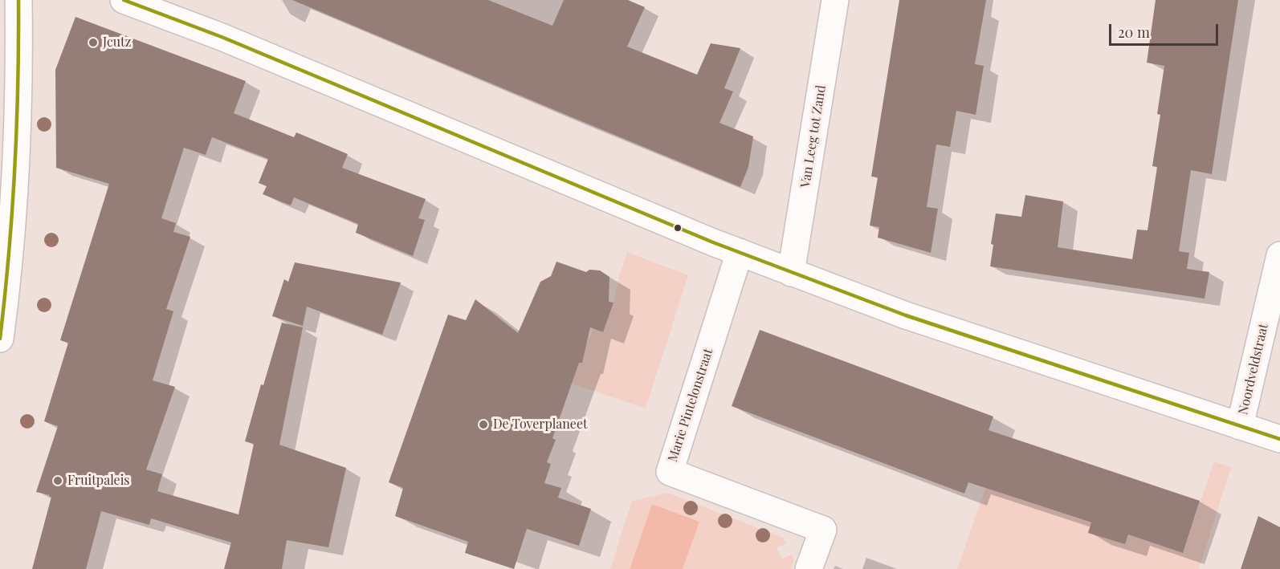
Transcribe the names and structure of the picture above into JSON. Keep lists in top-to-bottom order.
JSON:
{
  "streets": {
    "street": ["Van Leeg tot Zand", "Noordveldstraat", "Marie Pintelonstraat"]
  },
  "places": ["Jcutz", "De Toverplaneet", "Fruitpaleis"],
  "scale_bar": "20 m"
}
